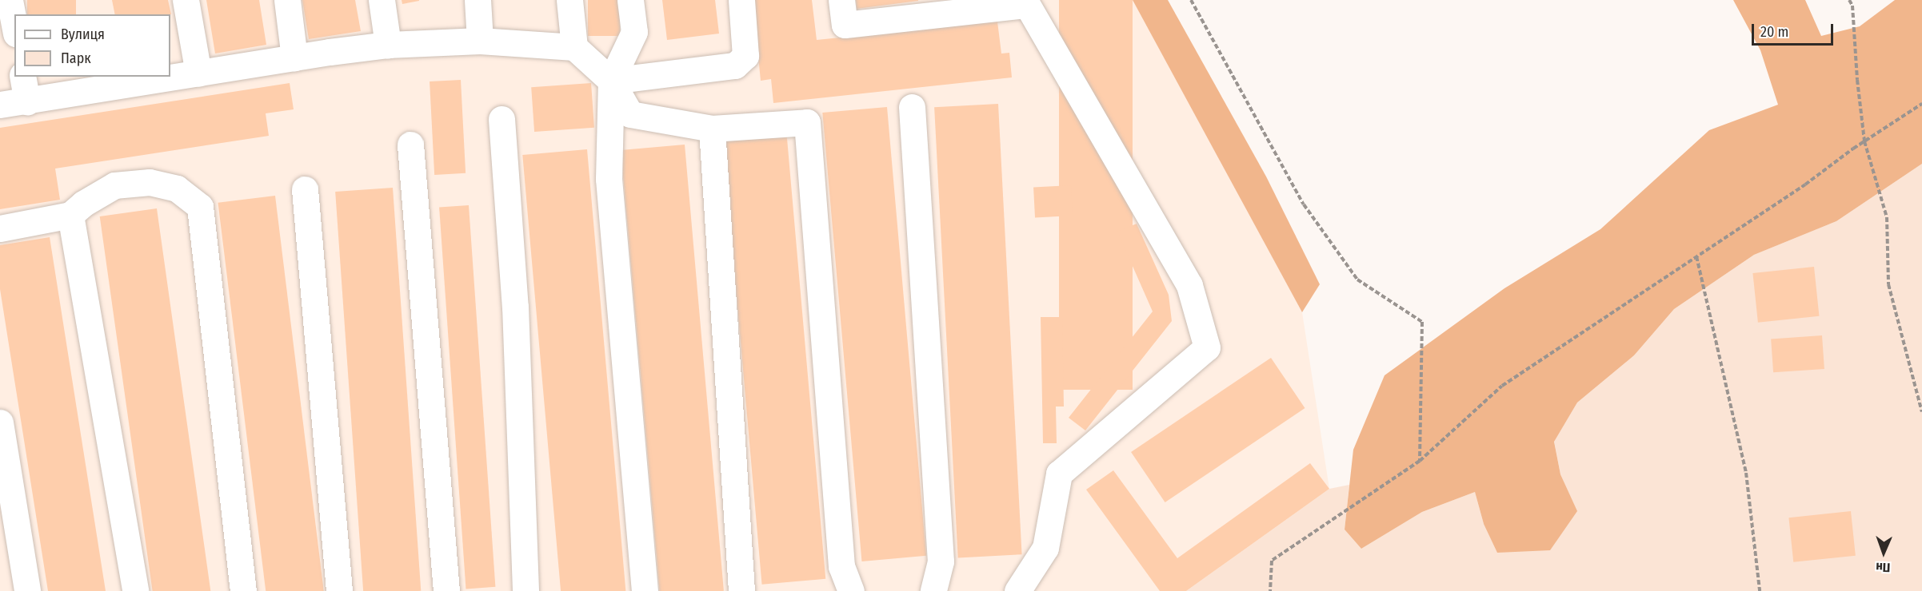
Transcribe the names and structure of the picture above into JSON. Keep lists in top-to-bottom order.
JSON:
{
  "legend": ["Вулиця", "Парк"],
  "scale_bar": "20 m",
  "north": "bottom"
}
